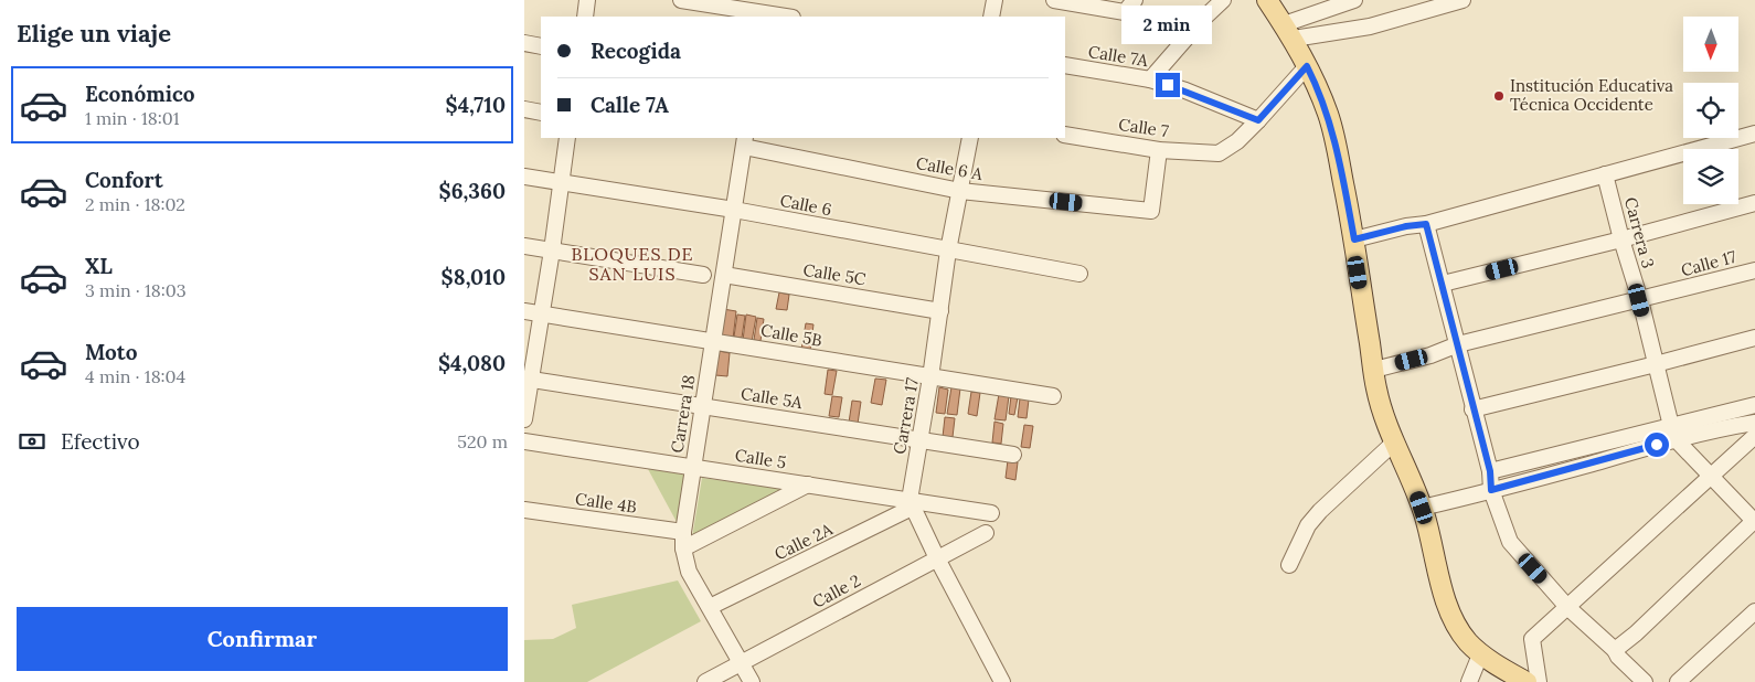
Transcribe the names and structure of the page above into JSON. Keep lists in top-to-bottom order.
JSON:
{
  "streets": {
    "street": [
      "Calle 7A",
      "Calle 7",
      "Calle 6 A",
      "Calle 6",
      "Carrera 3",
      "Calle 17",
      "Calle 5C",
      "Calle 5B",
      "Calle 5A",
      "Carrera 18",
      "Carrera 17",
      "Calle 5",
      "Calle 4B",
      "Calle 2A",
      "Calle 2"
    ]
  },
  "crossings": [
    ["Calle 7A", "Calle 7"],
    ["Calle 7", "Calle 6 A"],
    ["Calle 6 A", "Carrera 18"],
    ["Calle 6 A", "Carrera 17"],
    ["Calle 6", "Carrera 18"],
    ["Calle 6", "Carrera 17"],
    ["Carrera 3", "Calle 17"],
    ["Calle 5C", "Carrera 18"],
    ["Calle 5C", "Carrera 17"],
    ["Calle 5B", "Carrera 18"],
    ["Calle 5B", "Carrera 17"],
    ["Calle 5A", "Carrera 18"],
    ["Calle 5A", "Carrera 17"],
    ["Carrera 18", "Calle 5"],
    ["Carrera 18", "Calle 4B"],
    ["Carrera 18", "Calle 2A"],
    ["Carrera 18", "Calle 2"],
    ["Carrera 17", "Calle 5"],
    ["Carrera 17", "Calle 2A"],
    ["Calle 5", "Calle 2A"]
  ],
  "districts": ["BLOQUES DE SAN LUIS"],
  "places": ["Institución Educativa Técnica Occidente"],
  "north": "bottom",
  "page": {
    "heading": "Elige un viaje",
    "bubble": "2 min",
    "banner": ["Recogida", "Calle 7A"],
    "list": [
      {
        "name": "Económico",
        "note": "1 min · 18:01",
        "value": "$4,710"
      },
      {
        "name": "Confort",
        "note": "2 min · 18:02",
        "value": "$6,360"
      },
      {
        "name": "XL",
        "note": "3 min · 18:03",
        "value": "$8,010"
      },
      {
        "name": "Moto",
        "note": "4 min · 18:04",
        "value": "$4,080"
      }
    ],
    "pay": ["Efectivo", "520 m"],
    "buttons": "Confirmar"
  }
}
